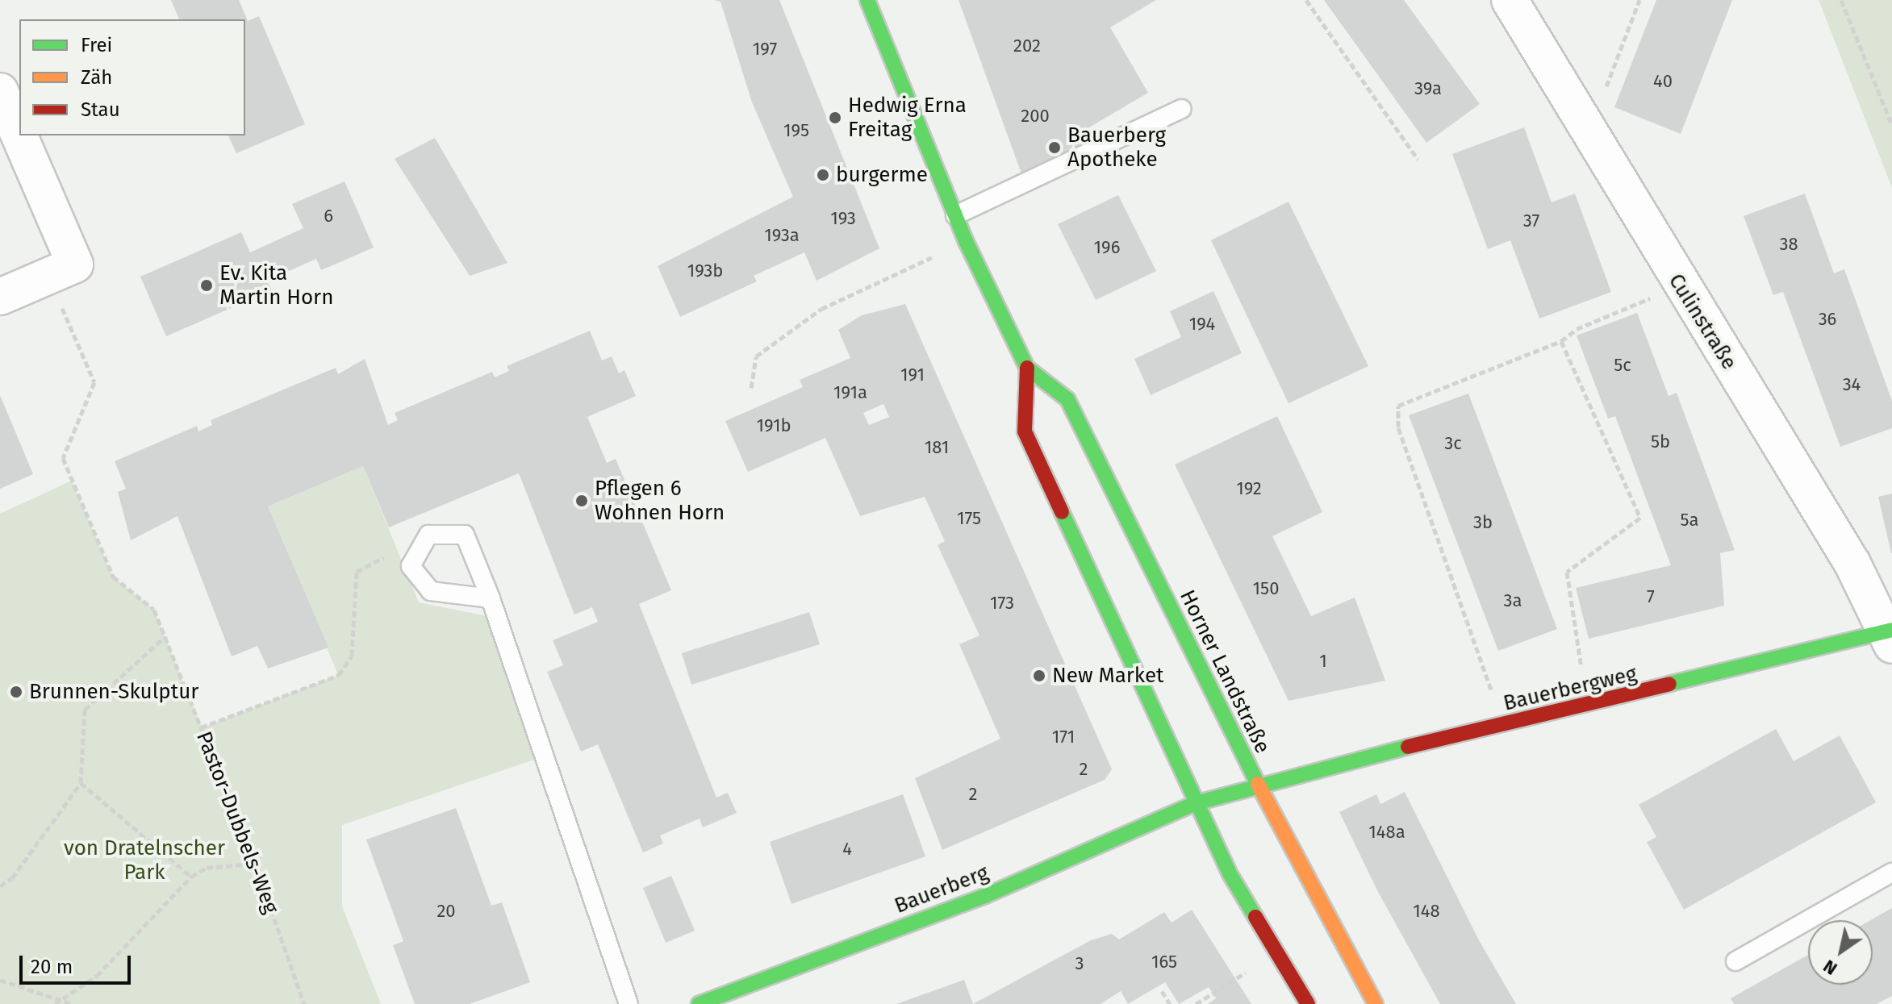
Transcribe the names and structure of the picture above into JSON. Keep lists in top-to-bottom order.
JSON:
{
  "streets": {
    "main road": ["Horner Landstraße", "Bauerbergweg", "Bauerberg"],
    "street": ["Culinstraße"],
    "path": ["Pastor-Dubbels-Weg"]
  },
  "crossings": [
    ["Culinstraße", "Bauerbergweg"],
    ["Horner Landstraße", "Bauerbergweg"],
    ["Horner Landstraße", "Bauerberg"],
    ["Bauerbergweg", "Bauerberg"]
  ],
  "parks": ["von Dratelnscher Park"],
  "places": [
    "Hedwig Erna Freitag",
    "Bauerberg Apotheke",
    "burgerme",
    "Ev. Kita Martin Horn",
    "Pflegen 6 Wohnen Horn",
    "New Market",
    "Brunnen-Skulptur"
  ],
  "house_numbers": [
    "202",
    "197",
    "40",
    "39a",
    "200",
    "195",
    "6",
    "193",
    "37",
    "193a",
    "38",
    "196",
    "193b",
    "36",
    "194",
    "5c",
    "191",
    "34",
    "191a",
    "191b",
    "5b",
    "3c",
    "181",
    "192",
    "175",
    "5a",
    "3b",
    "150",
    "7",
    "3a",
    "173",
    "1",
    "171",
    "2",
    "2",
    "148a",
    "4",
    "20",
    "148",
    "165",
    "3"
  ],
  "legend": ["Frei", "Zäh", "Stau"],
  "scale_bar": "20 m",
  "north": "bottom left"
}
